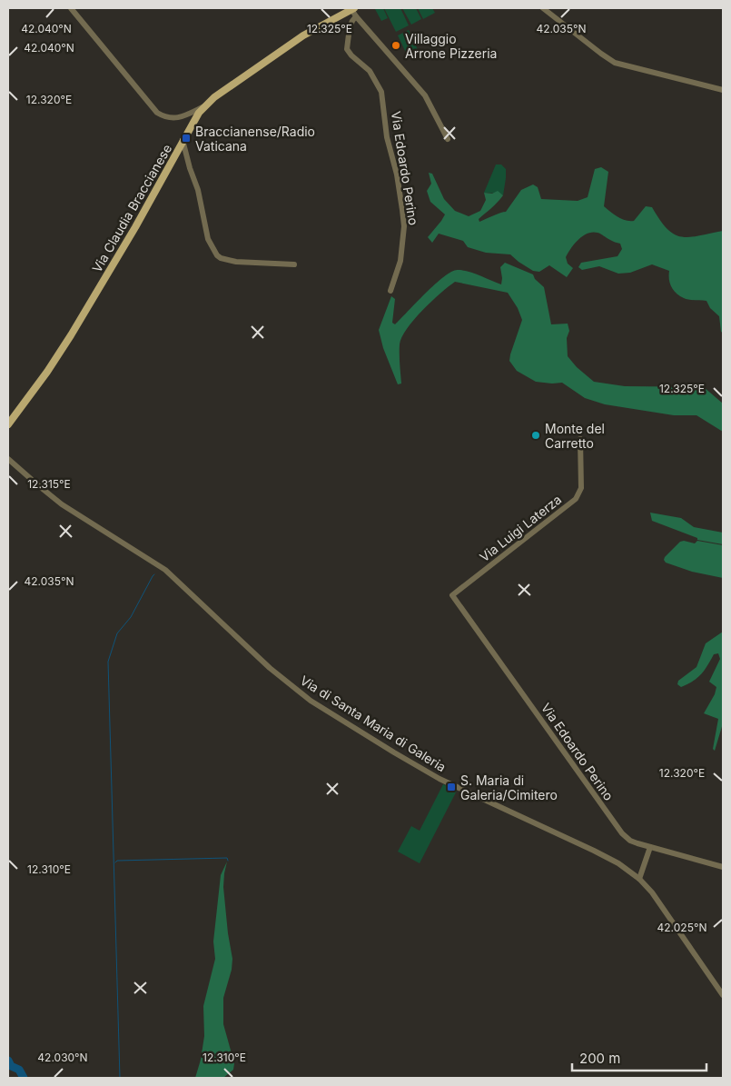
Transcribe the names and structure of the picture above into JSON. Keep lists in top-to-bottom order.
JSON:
{
  "streets": {
    "main road": ["Via Claudia Braccianese"],
    "street": ["Via Edoardo Perino", "Via Luigi Laterza", "Via di Santa Maria di Galeria"]
  },
  "crossings": [
    ["Via Edoardo Perino", "Via Luigi Laterza"]
  ],
  "places": {
    "other": ["Villaggio Arrone Pizzeria", "Monte del Carretto"],
    "transit": ["Braccianense/Radio Vaticana", "S. Maria di Galeria/Cimitero"]
  },
  "scale_bar": "200 m",
  "coordinates": [
    "12.325°E",
    "42.040°N",
    "42.035°N",
    "12.320°E",
    "12.315°E",
    "12.310°E",
    "42.025°N",
    "42.030°N"
  ]
}
